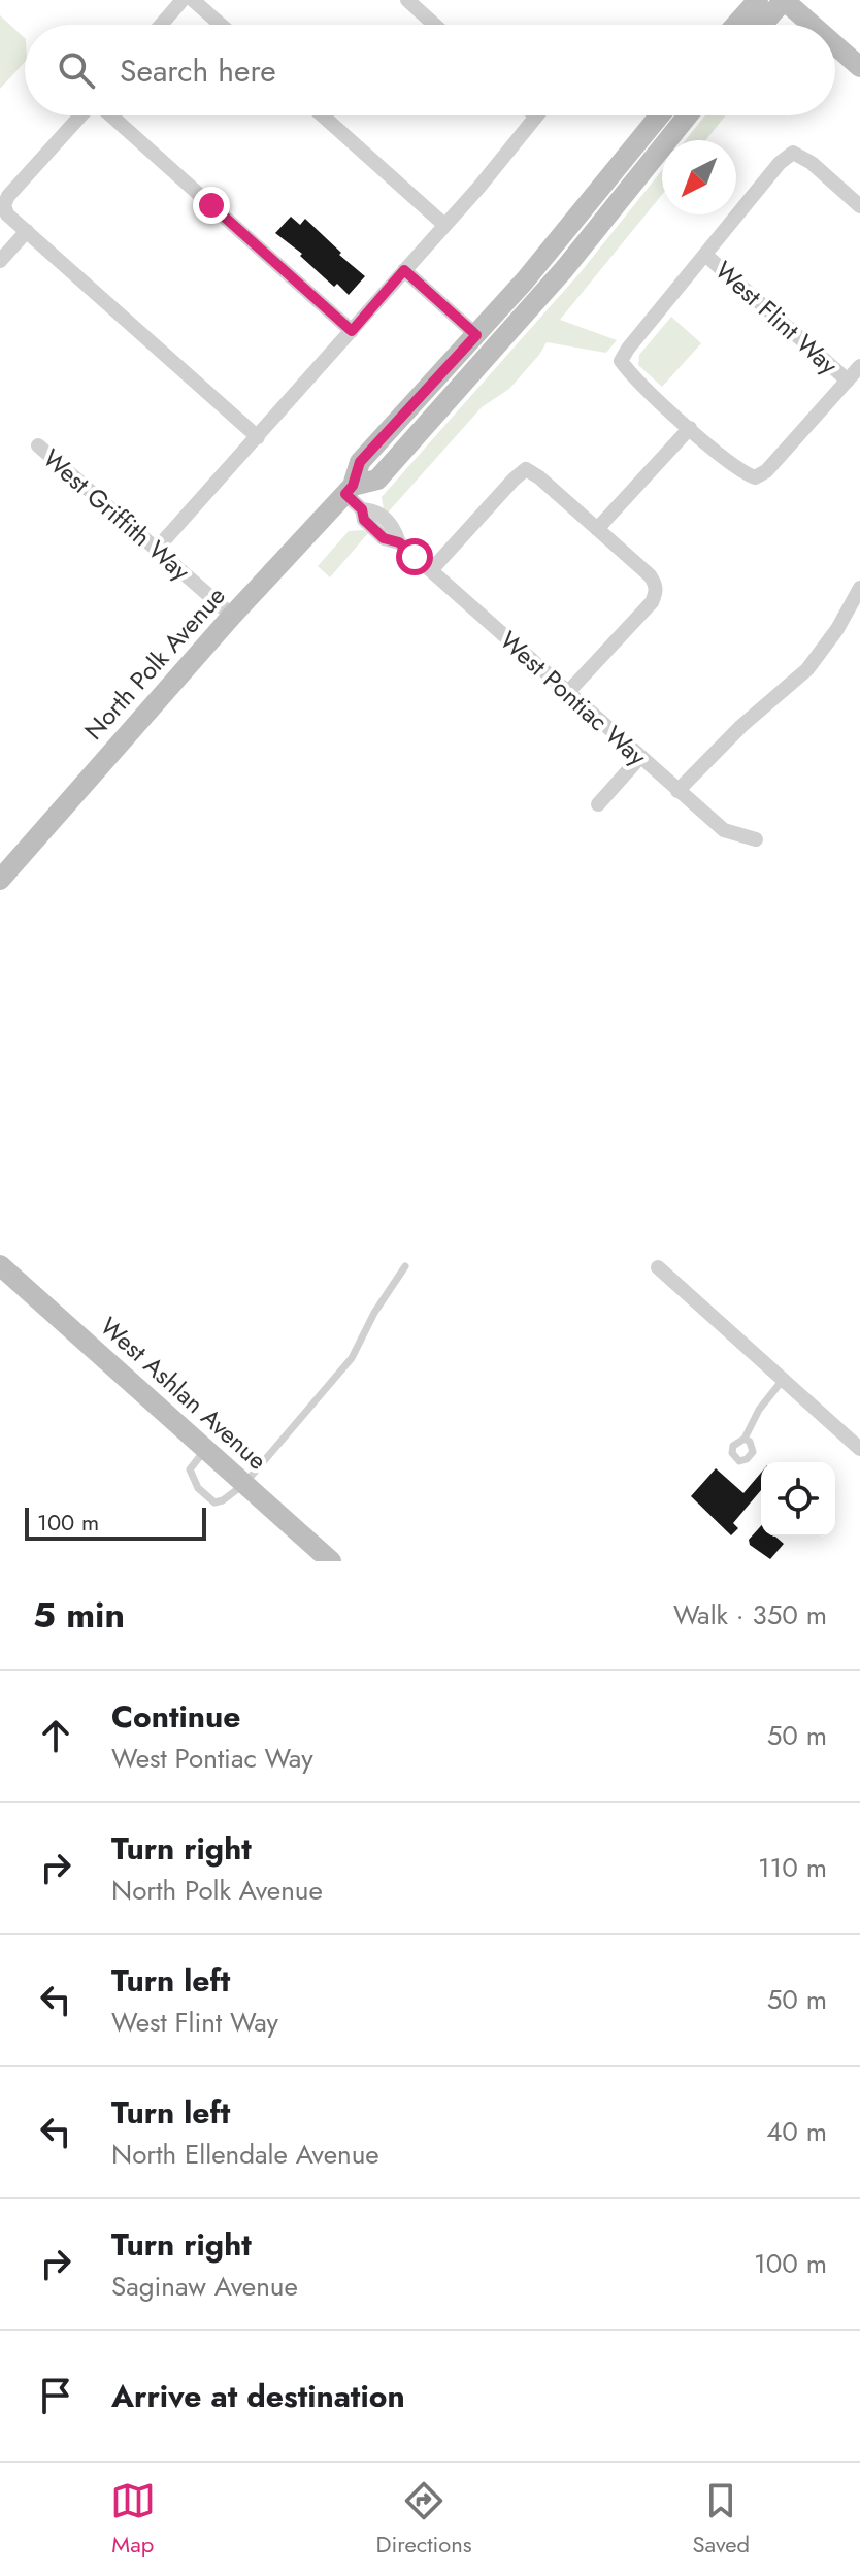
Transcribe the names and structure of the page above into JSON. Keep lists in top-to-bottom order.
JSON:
{
  "streets": {
    "main road": ["North Polk Avenue", "West Ashlan Avenue"],
    "street": ["West Flint Way", "West Griffith Way", "West Pontiac Way"]
  },
  "crossings": [
    ["West Griffith Way", "North Polk Avenue"],
    ["North Polk Avenue", "West Pontiac Way"]
  ],
  "scale_bar": "100 m",
  "north": "bottom left",
  "page": {
    "search": "Search here",
    "scale": "100 m",
    "heading": ["5 min", "Walk · 350 m"],
    "list": [
      ["Continue", "West Pontiac Way", "50 m"],
      ["Turn right", "North Polk Avenue", "110 m"],
      ["Turn left", "West Flint Way", "50 m"],
      ["Turn left", "North Ellendale Avenue", "40 m"],
      ["Turn right", "Saginaw Avenue", "100 m"],
      "Arrive at destination"
    ],
    "nav": ["Map", "Directions", "Saved"]
  }
}
